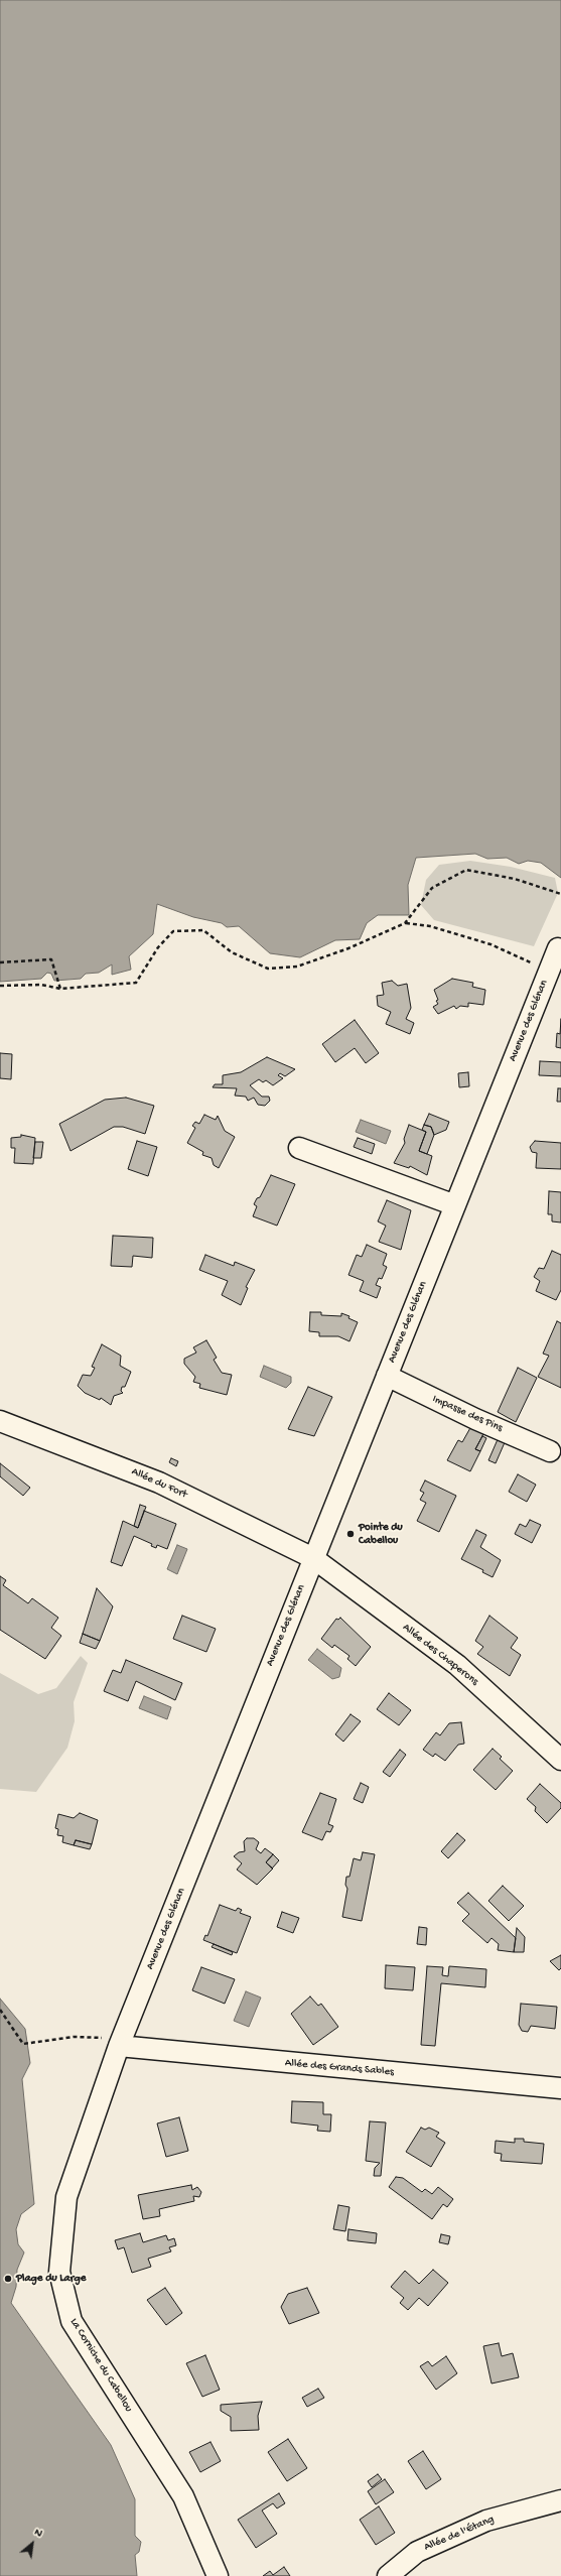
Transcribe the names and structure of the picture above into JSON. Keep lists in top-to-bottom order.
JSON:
{
  "streets": {
    "street": [
      "Avenue des Glénan",
      "Impasse des Pins",
      "Allée du Fort",
      "Allée des Chaperons",
      "Allée des Grands Sables",
      "La Corniche du Cabellou",
      "Allée de l'Étang"
    ]
  },
  "crossings": [
    ["Avenue des Glénan", "Impasse des Pins"],
    ["Avenue des Glénan", "Allée du Fort"],
    ["Avenue des Glénan", "Allée des Chaperons"],
    ["Avenue des Glénan", "Allée des Grands Sables"],
    ["Avenue des Glénan", "La Corniche du Cabellou"],
    ["Allée du Fort", "Allée des Chaperons"],
    ["Allée des Grands Sables", "La Corniche du Cabellou"]
  ],
  "places": ["Pointe du Cabellou", "Plage du Large"],
  "north": "top right"
}
